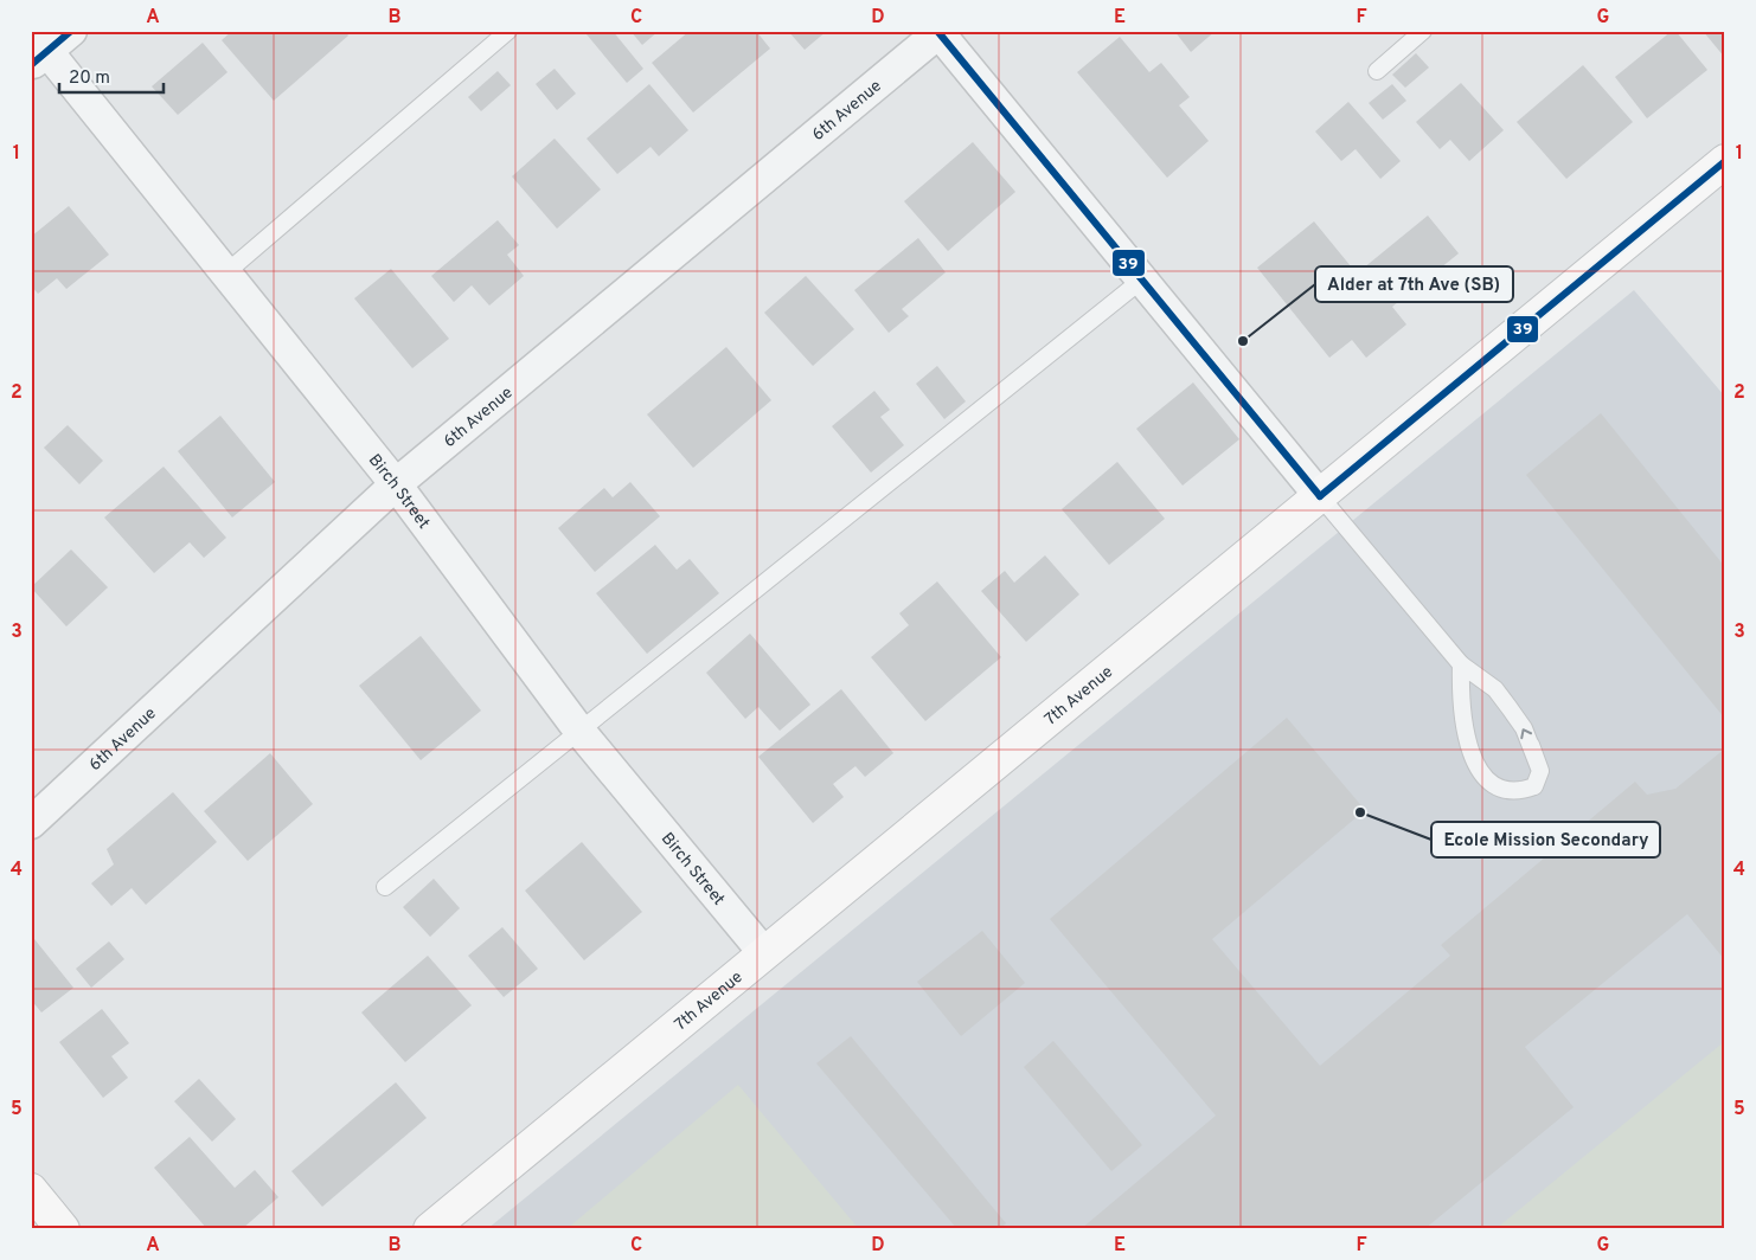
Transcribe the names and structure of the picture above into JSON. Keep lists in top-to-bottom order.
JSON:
{
  "streets": {
    "street": ["6th Avenue", "Birch Street", "7th Avenue"]
  },
  "crossings": [
    ["6th Avenue", "Birch Street"],
    ["Birch Street", "7th Avenue"]
  ],
  "places": ["Alder at 7th Ave (SB)", "Ecole Mission Secondary"],
  "lines": ["transit line 39"],
  "scale_bar": "20 m",
  "grid": {
    "columns": [
      "A",
      "B",
      "C",
      "D",
      "E",
      "F",
      "G"
    ],
    "rows": [
      "1",
      "2",
      "3",
      "4",
      "5"
    ]
  }
}
